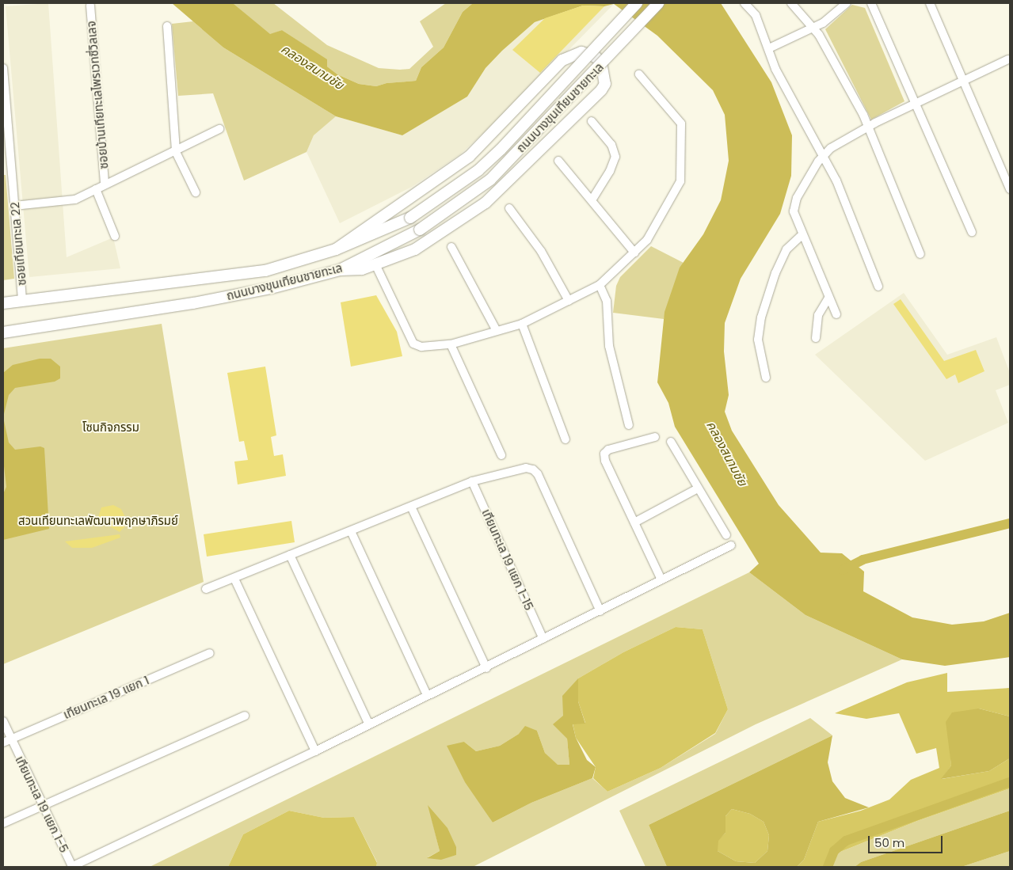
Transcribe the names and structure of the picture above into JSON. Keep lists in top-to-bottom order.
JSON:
{
  "streets": {
    "main road": ["ถนนบางขุนเทียนชายทะเล"],
    "street": [
      "ซอยบ้านเทียทะเลไพรเวทซี่วิลเลจ",
      "ซอยเทียนทะเล 22",
      "เทียนทะเล 19 แยก 1-15",
      "เทียนทะเล 19 แยก 1",
      "เทียนทะเล 19 แยก 1-5"
    ]
  },
  "crossings": [
    ["ซอยบ้านเทียทะเลไพรเวทซี่วิลเลจ", "ซอยเทียนทะเล 22"],
    ["ถนนบางขุนเทียนชายทะเล", "ซอยเทียนทะเล 22"],
    ["เทียนทะเล 19 แยก 1", "เทียนทะเล 19 แยก 1-5"]
  ],
  "water": ["คลองสนามชัย"],
  "parks": ["โซนกิจกรรม", "สวนเทียนทะเลพัฒนาพฤกษาภิรมย์"],
  "scale_bar": "50 m"
}
